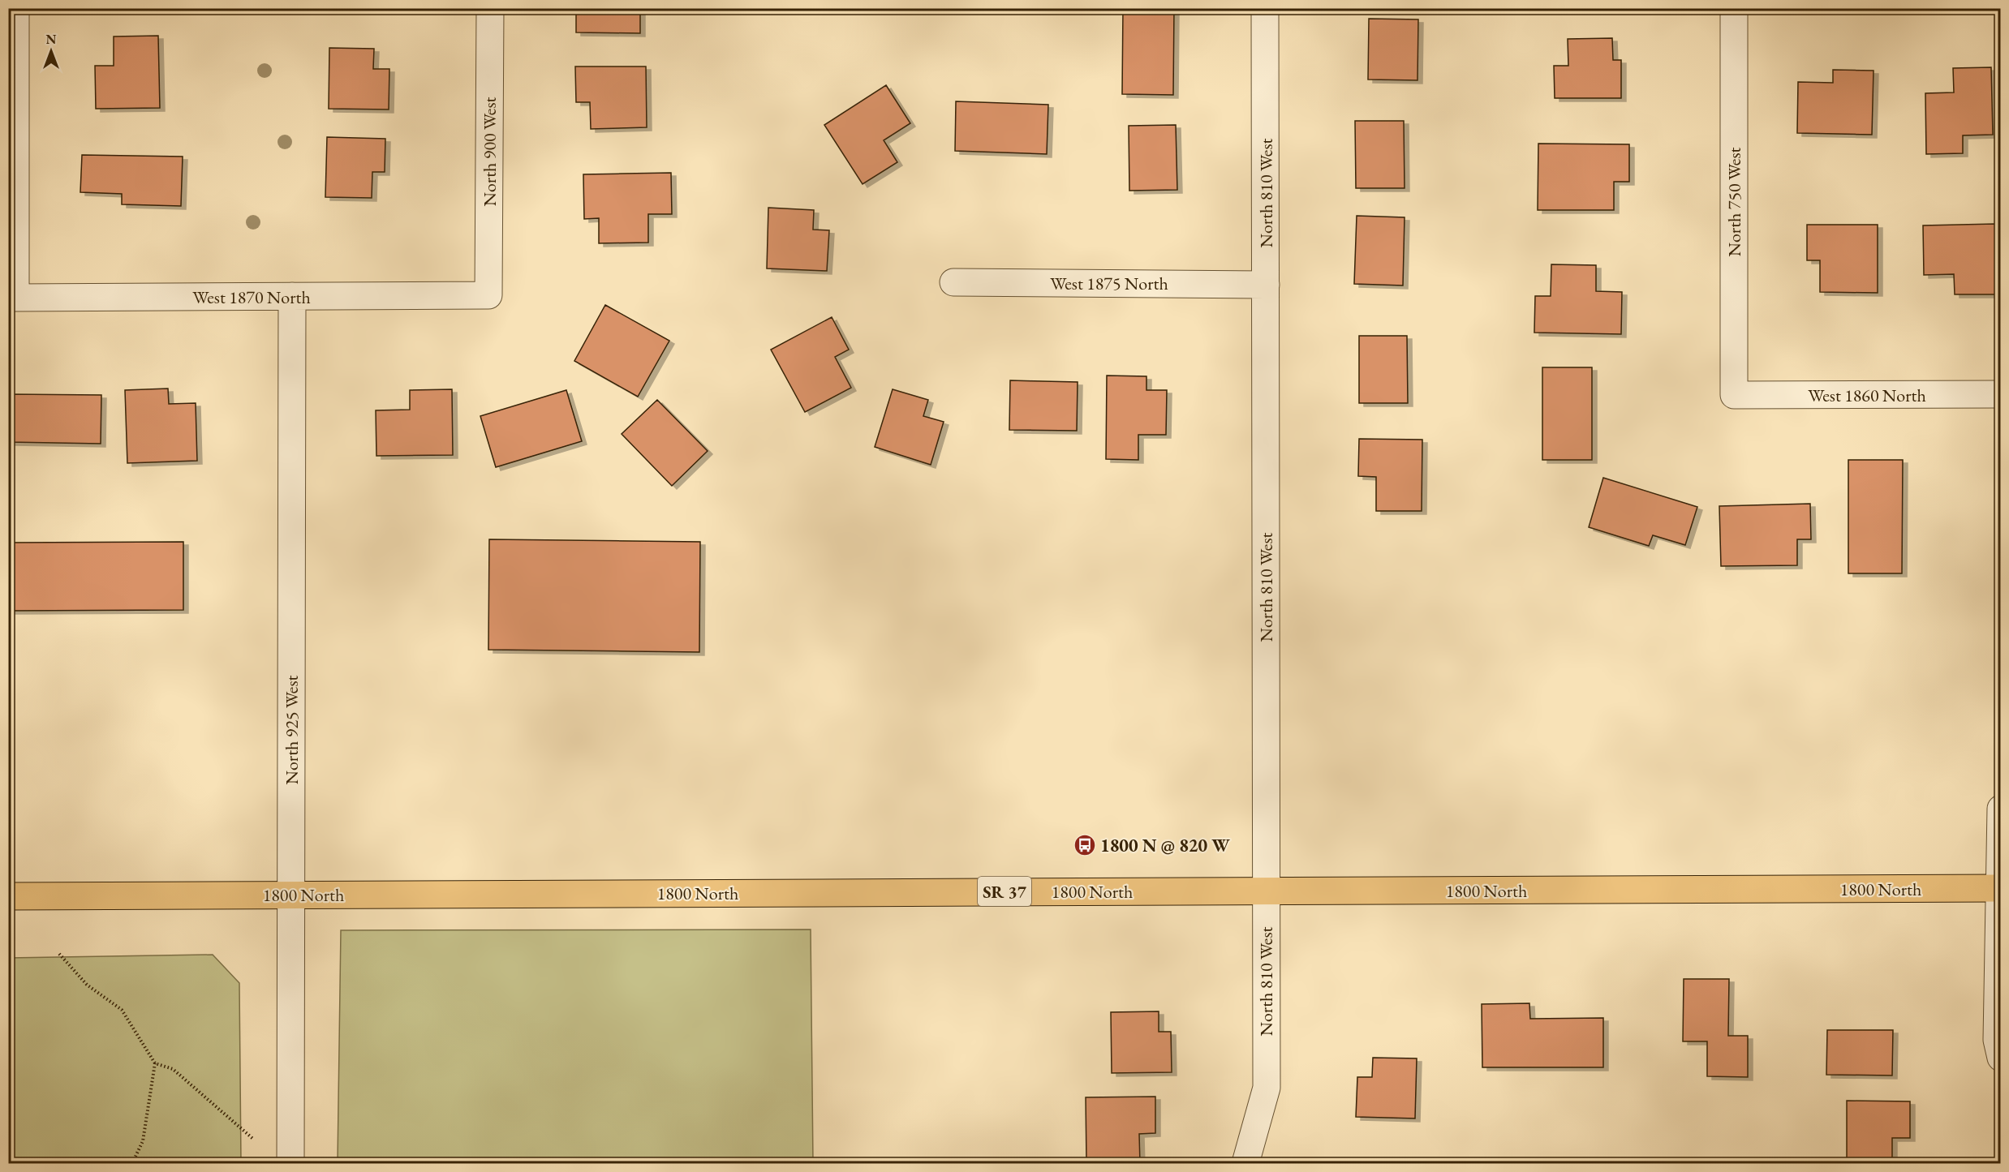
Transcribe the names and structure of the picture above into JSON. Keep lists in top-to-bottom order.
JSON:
{
  "streets": {
    "main road": ["1800 North", "SR 37"],
    "street": [
      "North 900 West",
      "North 810 West",
      "North 750 West",
      "West 1875 North",
      "West 1870 North",
      "West 1860 North",
      "North 925 West"
    ]
  },
  "crossings": [
    ["North 900 West", "West 1870 North"],
    ["North 810 West", "West 1875 North"],
    ["North 810 West", "1800 North"],
    ["North 750 West", "West 1860 North"],
    ["West 1870 North", "North 925 West"],
    ["North 925 West", "1800 North"]
  ],
  "places": {
    "bus stop": ["1800 N @ 820 W"]
  },
  "north": "top"
}
